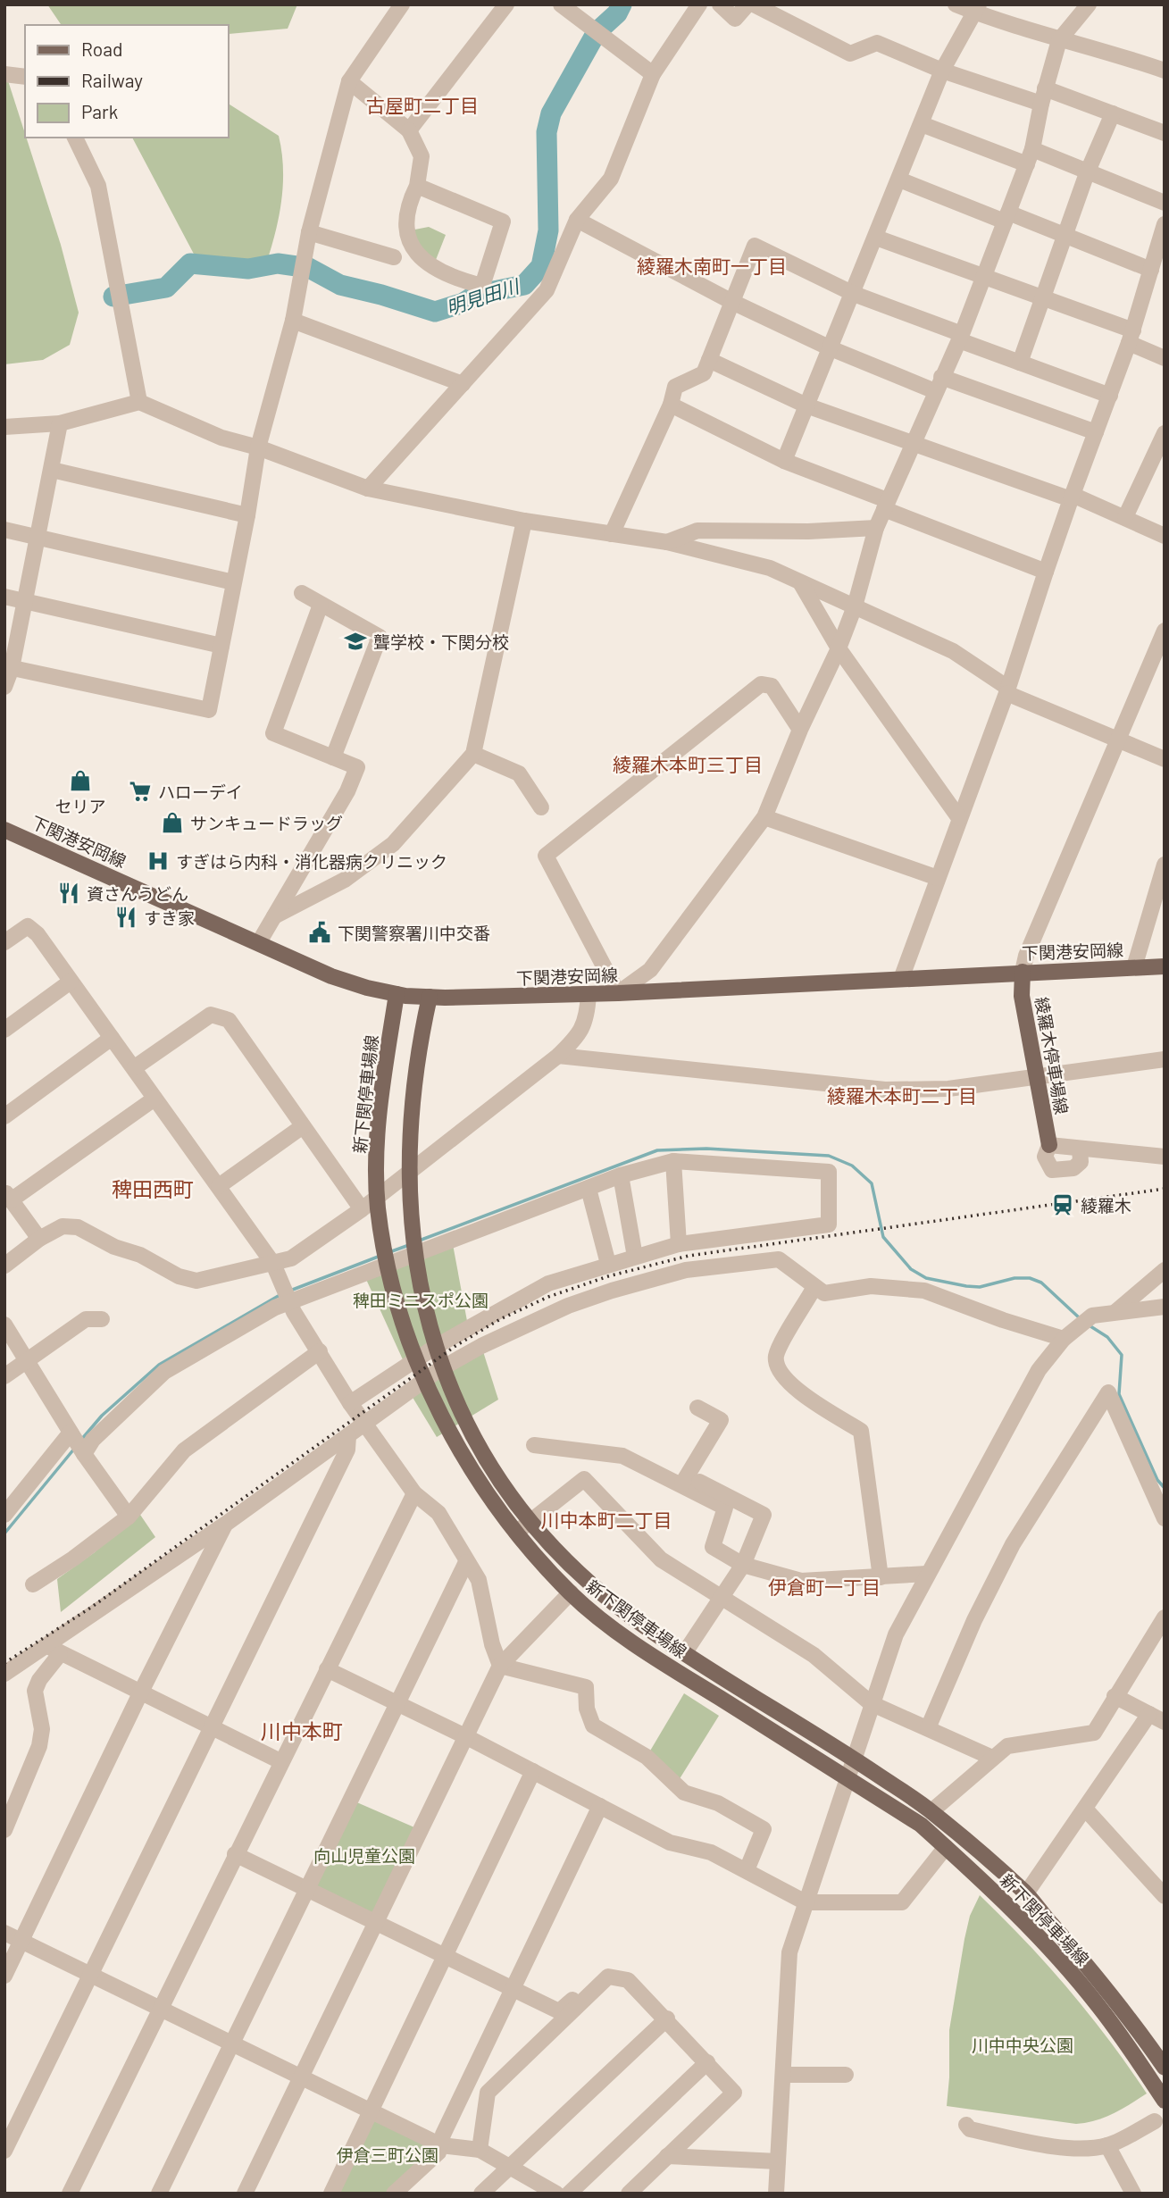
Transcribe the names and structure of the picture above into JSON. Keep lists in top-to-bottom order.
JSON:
{
  "streets": {
    "main road": ["下関港安岡線", "綾羅木停車場線", "新下関停車場線"]
  },
  "crossings": [
    ["下関港安岡線", "綾羅木停車場線"],
    ["下関港安岡線", "新下関停車場線"]
  ],
  "districts": [
    "古屋町二丁目",
    "綾羅木南町一丁目",
    "綾羅木本町三丁目",
    "綾羅木本町二丁目",
    "稗田西町",
    "川中本町二丁目",
    "伊倉町一丁目",
    "川中本町"
  ],
  "water": ["明見田川"],
  "parks": [
    "稗田ミニスポ公園",
    "向山児童公園",
    "川中中央公園",
    "伊倉三町公園"
  ],
  "places": {
    "school or university": ["聾学校・下関分校"],
    "shop": ["セリア", "サンキュードラッグ"],
    "supermarket": ["ハローデイ"],
    "hospital": ["すぎはら内科・消化器病クリニック"],
    "restaurant": ["資さんうどん", "すき家"],
    "public building": ["下関警察署川中交番"],
    "station": ["綾羅木"]
  },
  "legend": ["Road", "Railway", "Park"]
}
